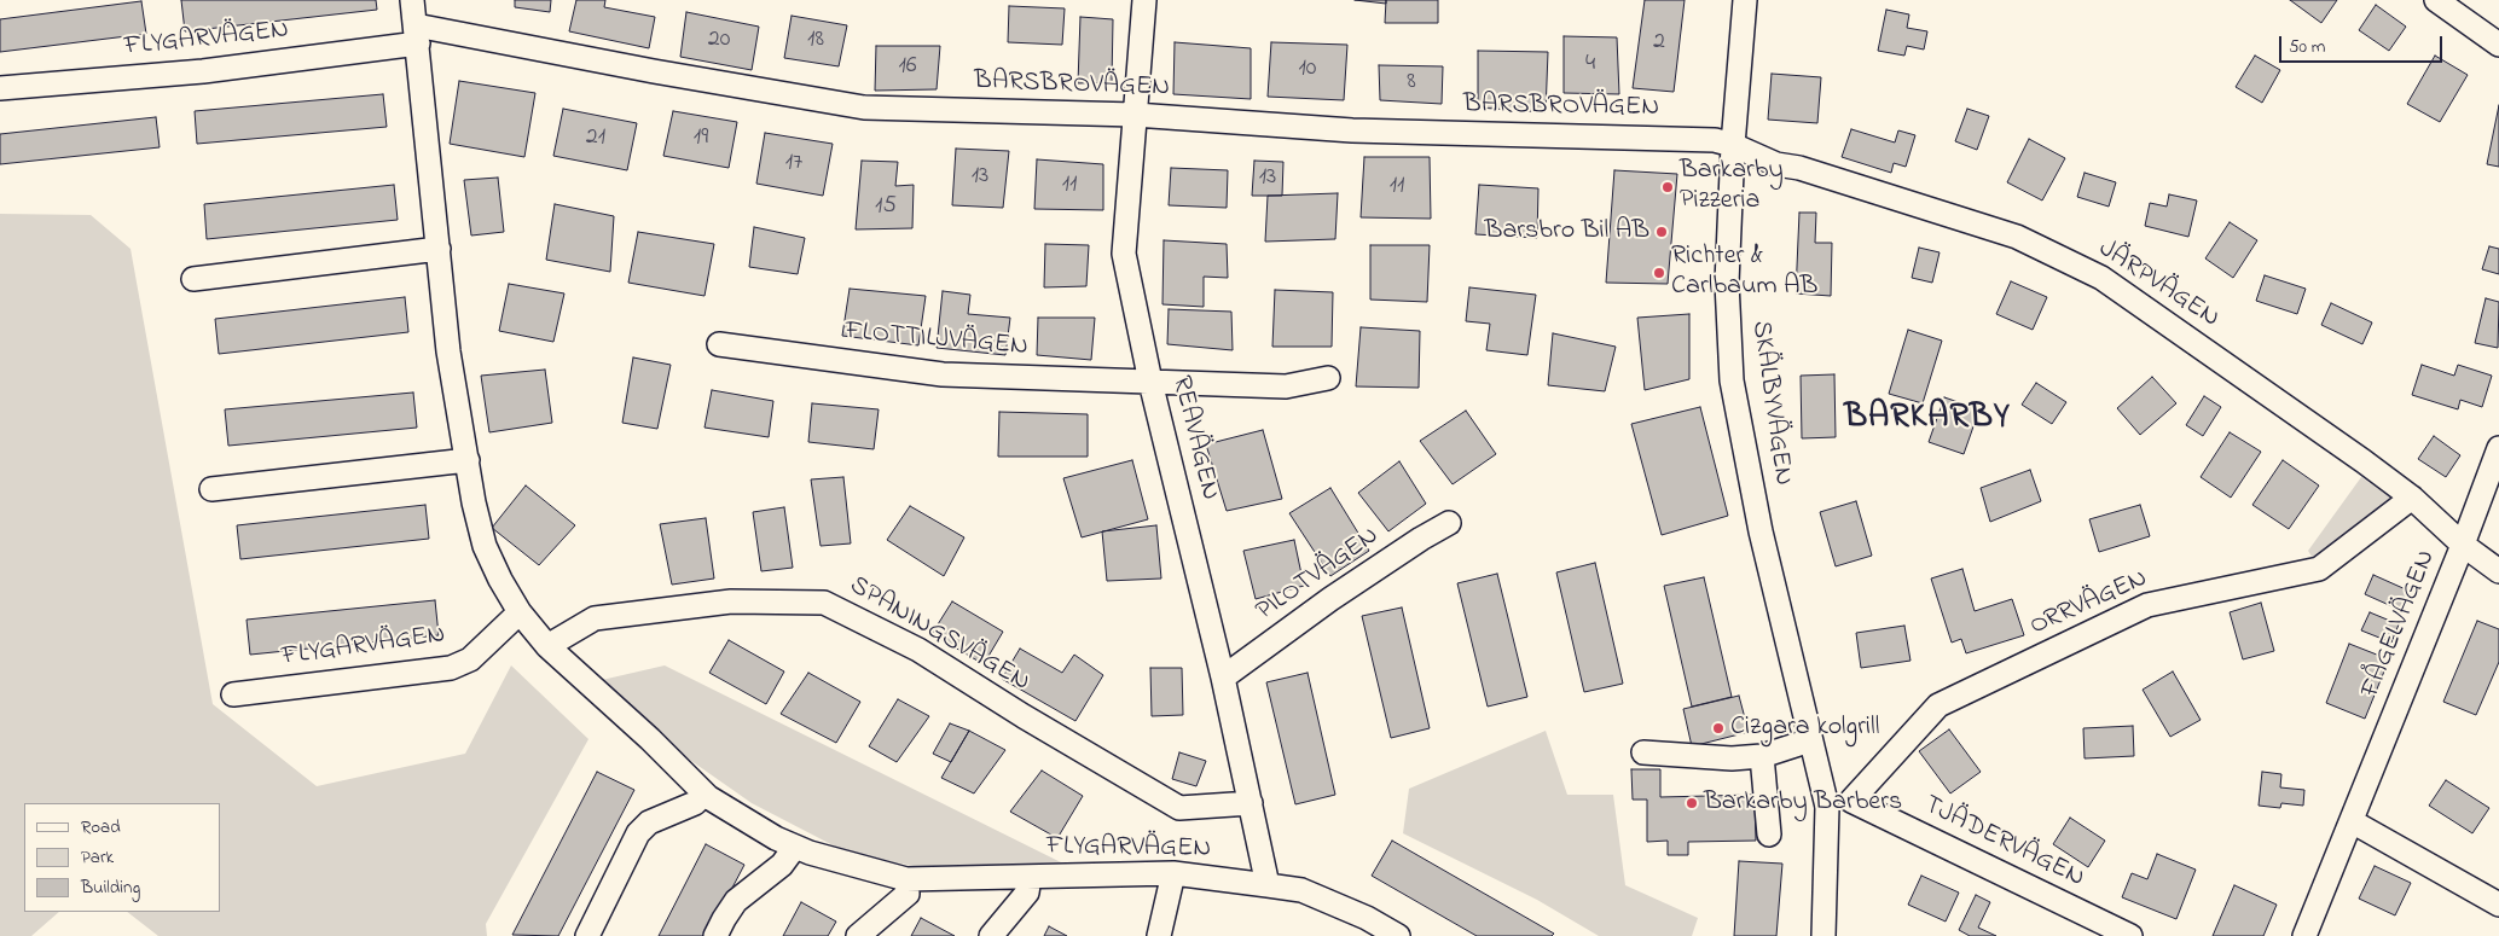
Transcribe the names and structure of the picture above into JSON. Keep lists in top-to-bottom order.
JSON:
{
  "streets": {
    "street": [
      "FLYGARVÄGEN",
      "BARSBROVÄGEN",
      "JÄRPVÄGEN",
      "FLOTTILJVÄGEN",
      "SKÄLBYVÄGEN",
      "REAVÄGEN",
      "PILOTVÄGEN",
      "ORRVÄGEN",
      "FÅGELVÄGEN",
      "SPANINGSVÄGEN",
      "TJÄDERVÄGEN"
    ]
  },
  "crossings": [
    ["FLYGARVÄGEN", "BARSBROVÄGEN"],
    ["FLYGARVÄGEN", "REAVÄGEN"],
    ["FLYGARVÄGEN", "SPANINGSVÄGEN"],
    ["BARSBROVÄGEN", "JÄRPVÄGEN"],
    ["BARSBROVÄGEN", "SKÄLBYVÄGEN"],
    ["BARSBROVÄGEN", "REAVÄGEN"],
    ["JÄRPVÄGEN", "SKÄLBYVÄGEN"],
    ["JÄRPVÄGEN", "ORRVÄGEN"],
    ["JÄRPVÄGEN", "FÅGELVÄGEN"],
    ["FLOTTILJVÄGEN", "REAVÄGEN"],
    ["REAVÄGEN", "PILOTVÄGEN"],
    ["REAVÄGEN", "SPANINGSVÄGEN"],
    ["ORRVÄGEN", "TJÄDERVÄGEN"]
  ],
  "districts": ["BARKARBY"],
  "places": [
    "Barkarby Pizzeria",
    "Barsbro Bil AB",
    "Richter & Carlbaum AB",
    "Cizgara kolgrill",
    "Barkarby Barbers"
  ],
  "house_numbers": [
    "20",
    "18",
    "2",
    "4",
    "16",
    "10",
    "8",
    "21",
    "19",
    "17",
    "13",
    "13",
    "11",
    "11",
    "15"
  ],
  "legend": ["Road", "Park", "Building"],
  "scale_bar": "50 m"
}
